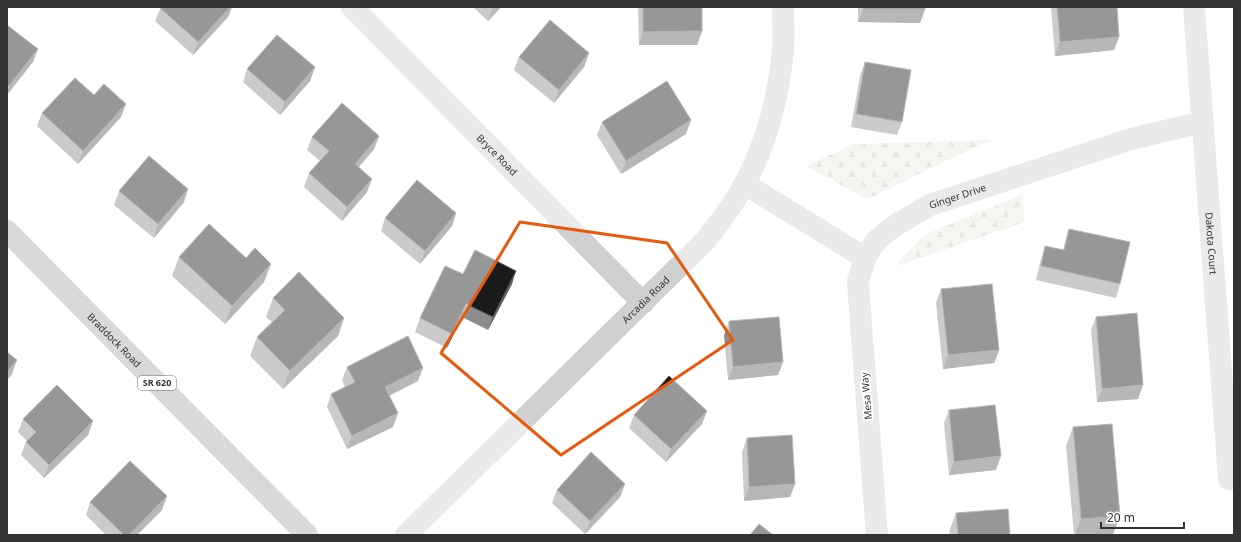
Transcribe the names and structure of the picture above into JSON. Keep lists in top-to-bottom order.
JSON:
{
  "streets": {
    "main road": ["Braddock Road", "SR 620"],
    "street": [
      "Bryce Road",
      "Ginger Drive",
      "Dakota Court",
      "Arcadia Road",
      "Mesa Way"
    ]
  },
  "crossings": [
    ["Bryce Road", "Arcadia Road"],
    ["Ginger Drive", "Dakota Court"],
    ["Ginger Drive", "Mesa Way"]
  ],
  "scale_bar": "20 m"
}
